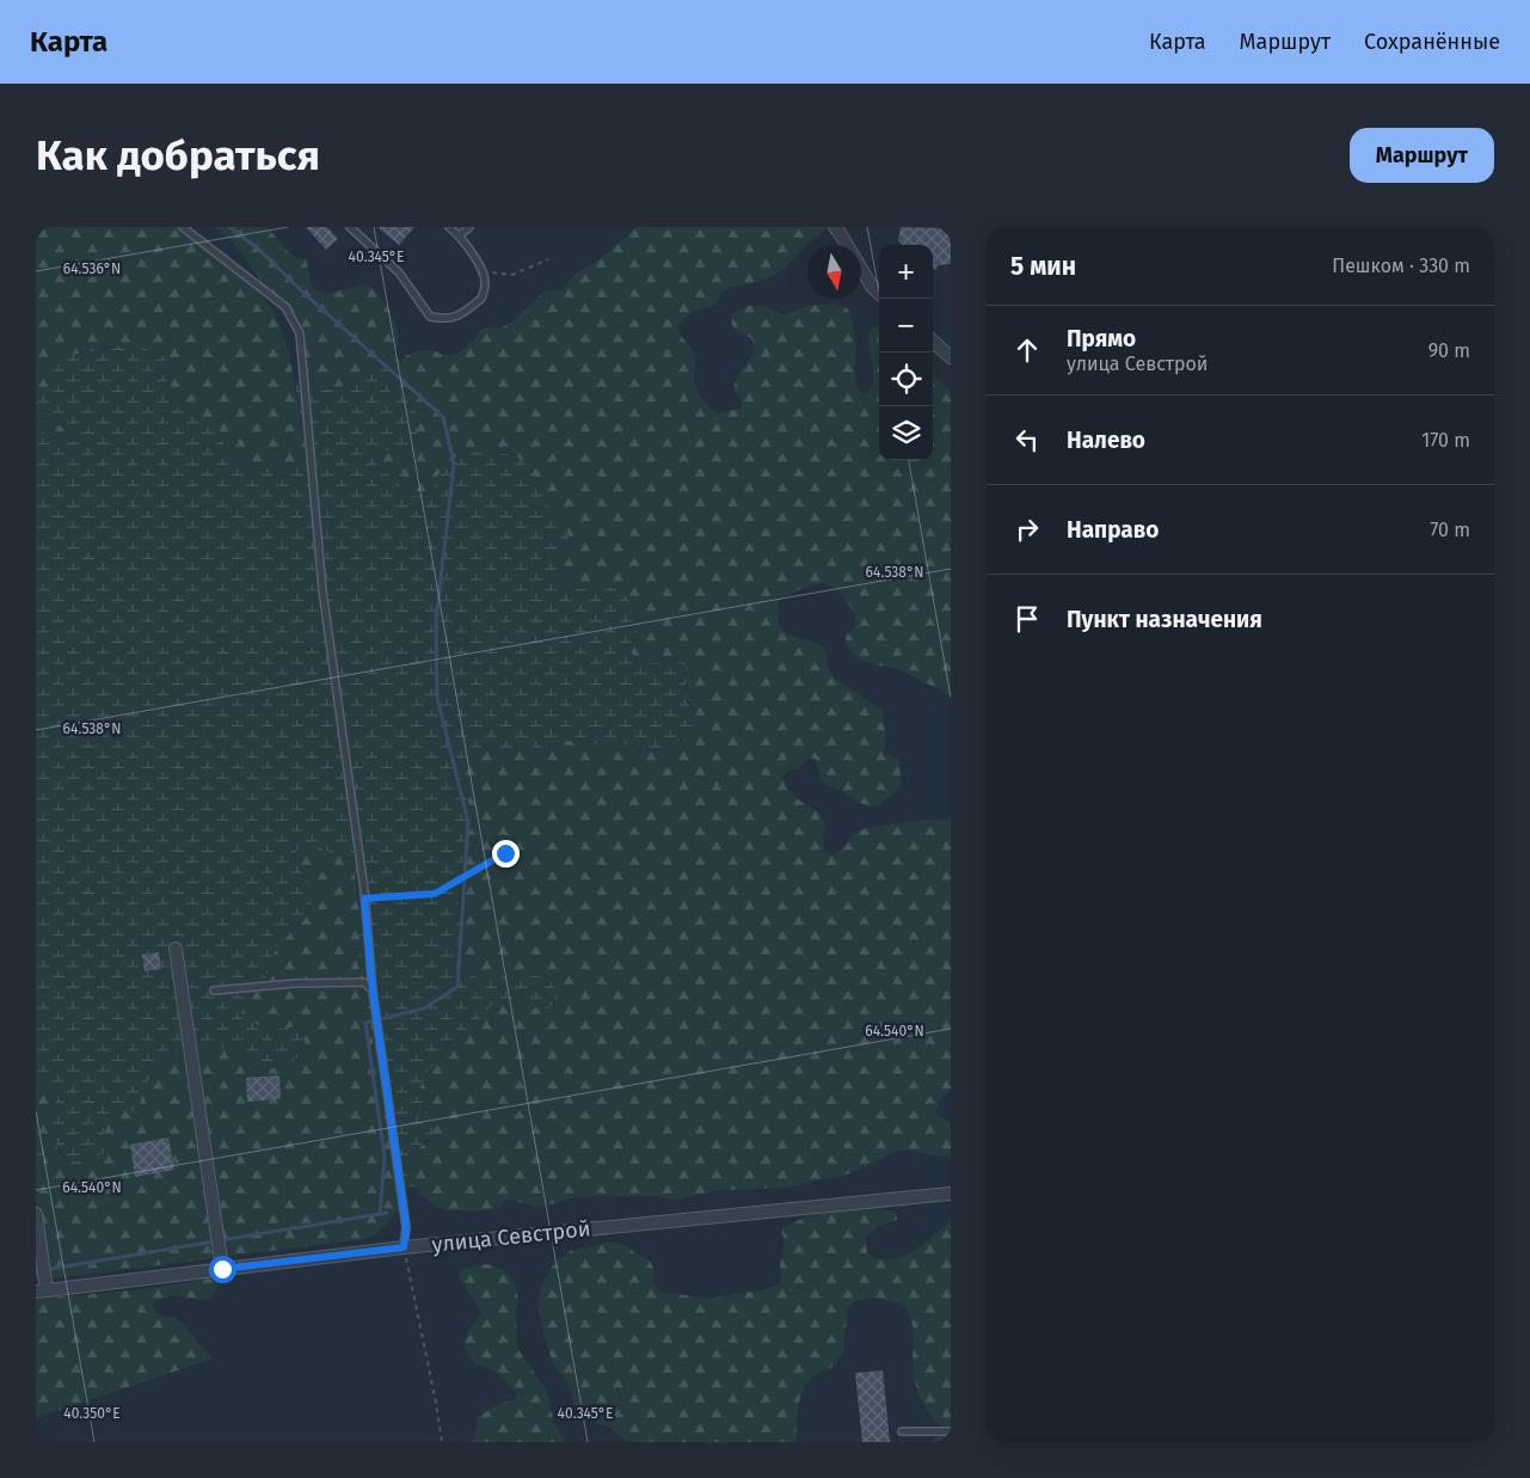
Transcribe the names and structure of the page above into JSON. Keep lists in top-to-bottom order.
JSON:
{
  "streets": {
    "street": ["улица Севстрой"]
  },
  "north": "bottom",
  "page": {
    "header": "Карта",
    "nav": ["Карта", "Маршрут", "Сохранённые"],
    "buttons": "Маршрут",
    "title": "Как добраться",
    "heading": ["5 мин", "Пешком · 330 m"],
    "map_buttons": ["+", "−"],
    "list": [
      ["Прямо", "улица Севстрой", "90 m"],
      ["Налево", "170 m"],
      ["Направо", "70 m"],
      "Пункт назначения"
    ]
  },
  "coordinates": [
    "40.345°E",
    "64.536°N",
    "64.538°N",
    "64.540°N",
    "40.350°E"
  ]
}
